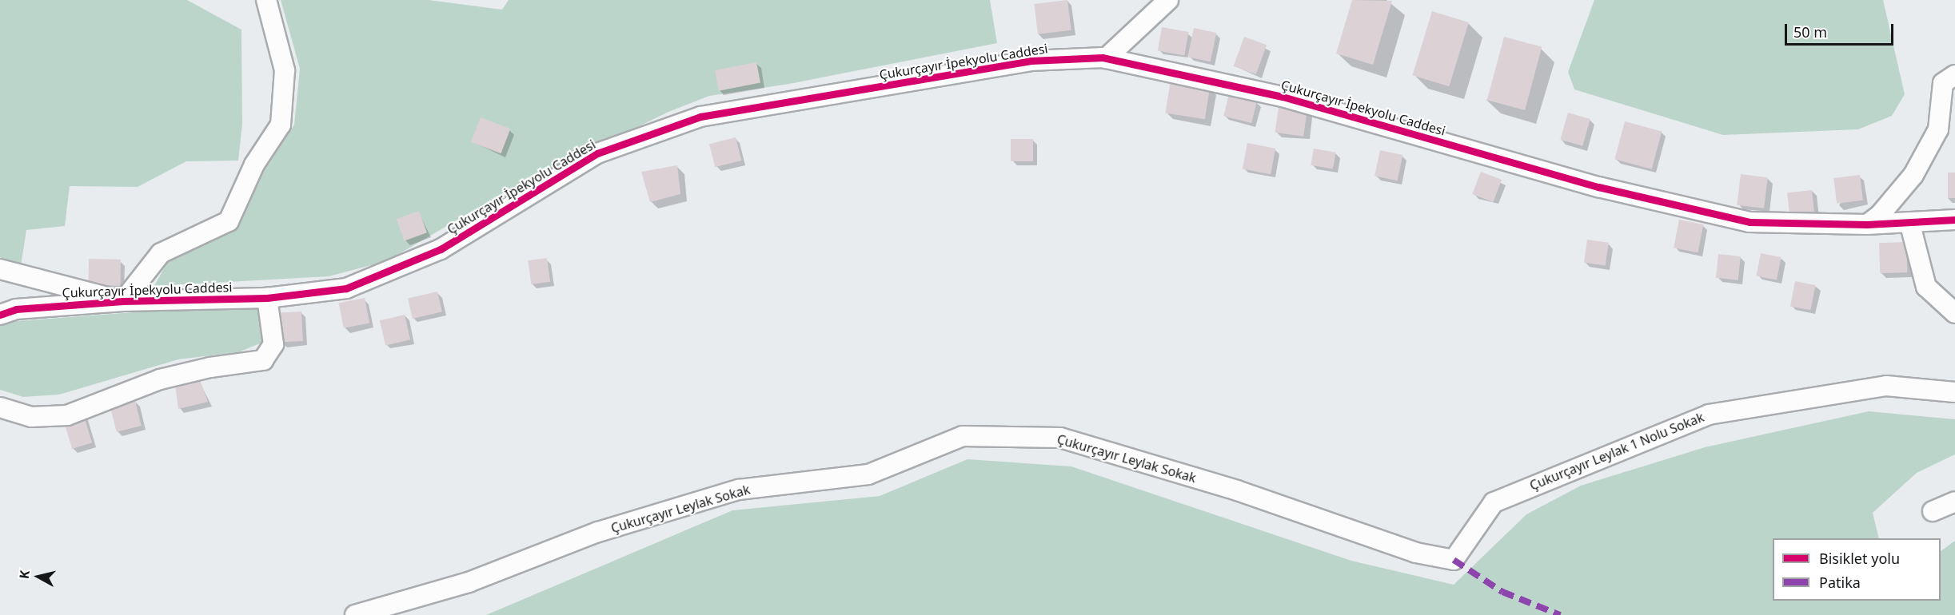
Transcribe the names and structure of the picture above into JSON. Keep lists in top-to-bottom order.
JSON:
{
  "streets": {
    "street": ["Çukurçayır İpekyolu Caddesi", "Çukurçayır Leylak 1 Nolu Sokak", "Çukurçayır Leylak Sokak"]
  },
  "crossings": [
    ["Çukurçayır Leylak 1 Nolu Sokak", "Çukurçayır Leylak Sokak"]
  ],
  "legend": ["Bisiklet yolu", "Patika"],
  "scale_bar": "50 m",
  "north": "left"
}
